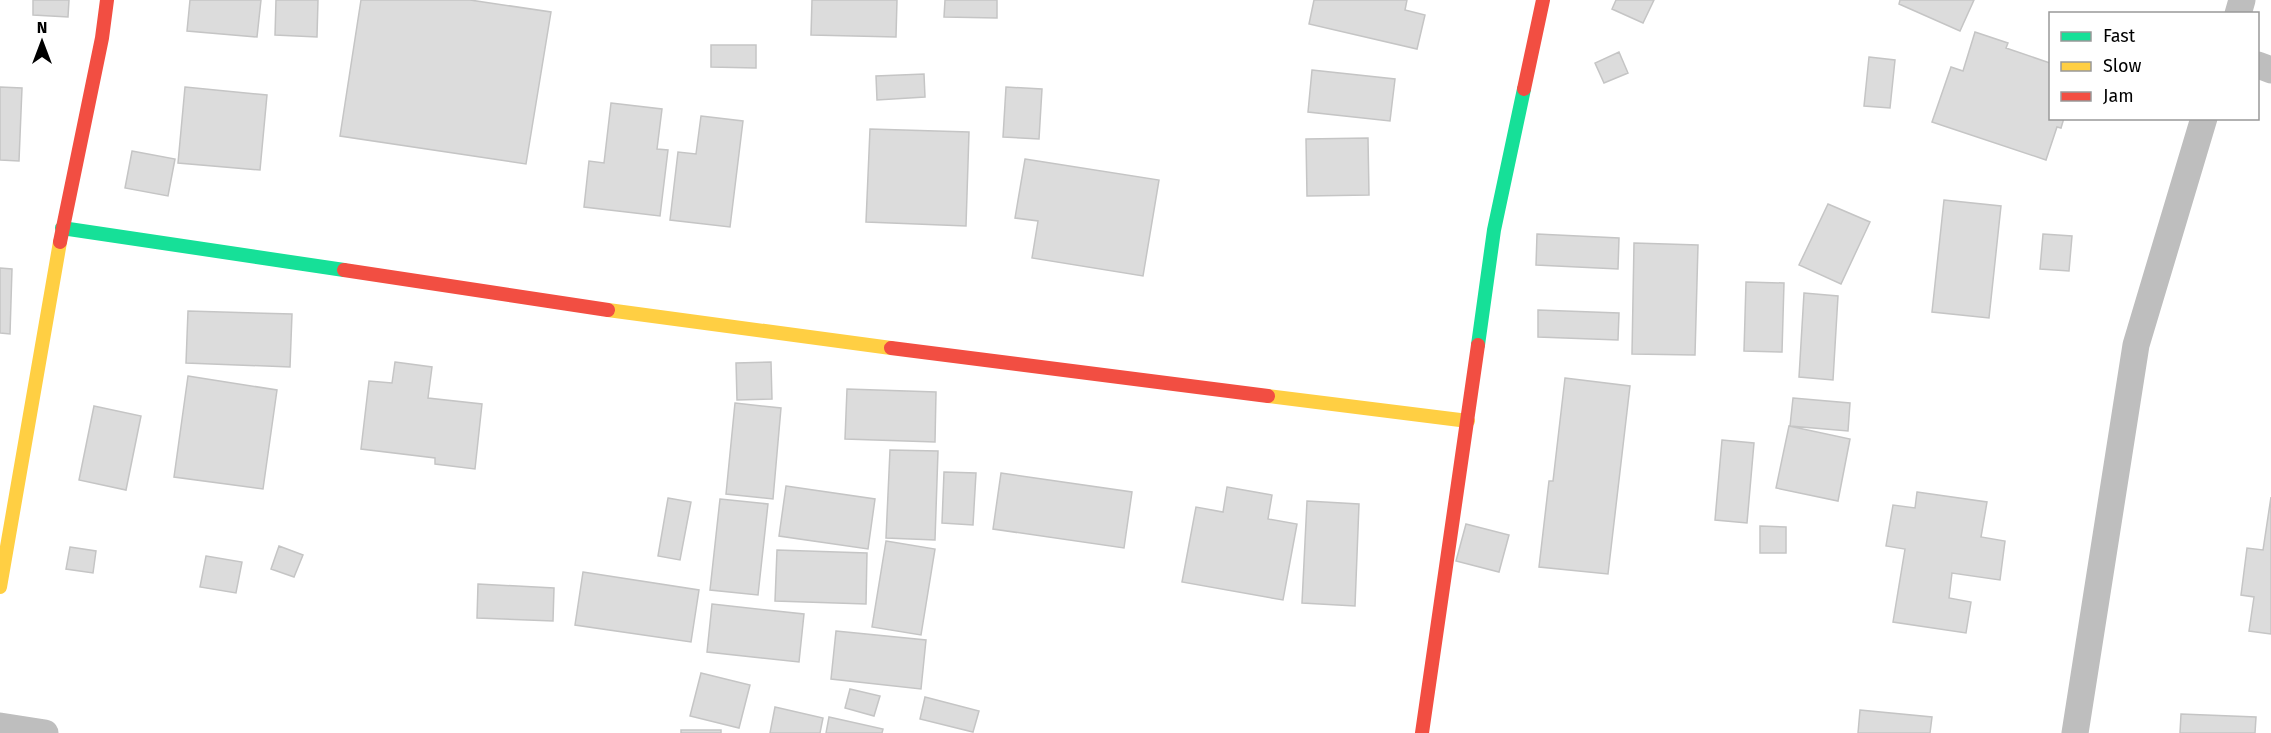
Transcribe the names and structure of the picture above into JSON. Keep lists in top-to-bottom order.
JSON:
{
  "legend": ["Fast", "Slow", "Jam"],
  "north": "top"
}
